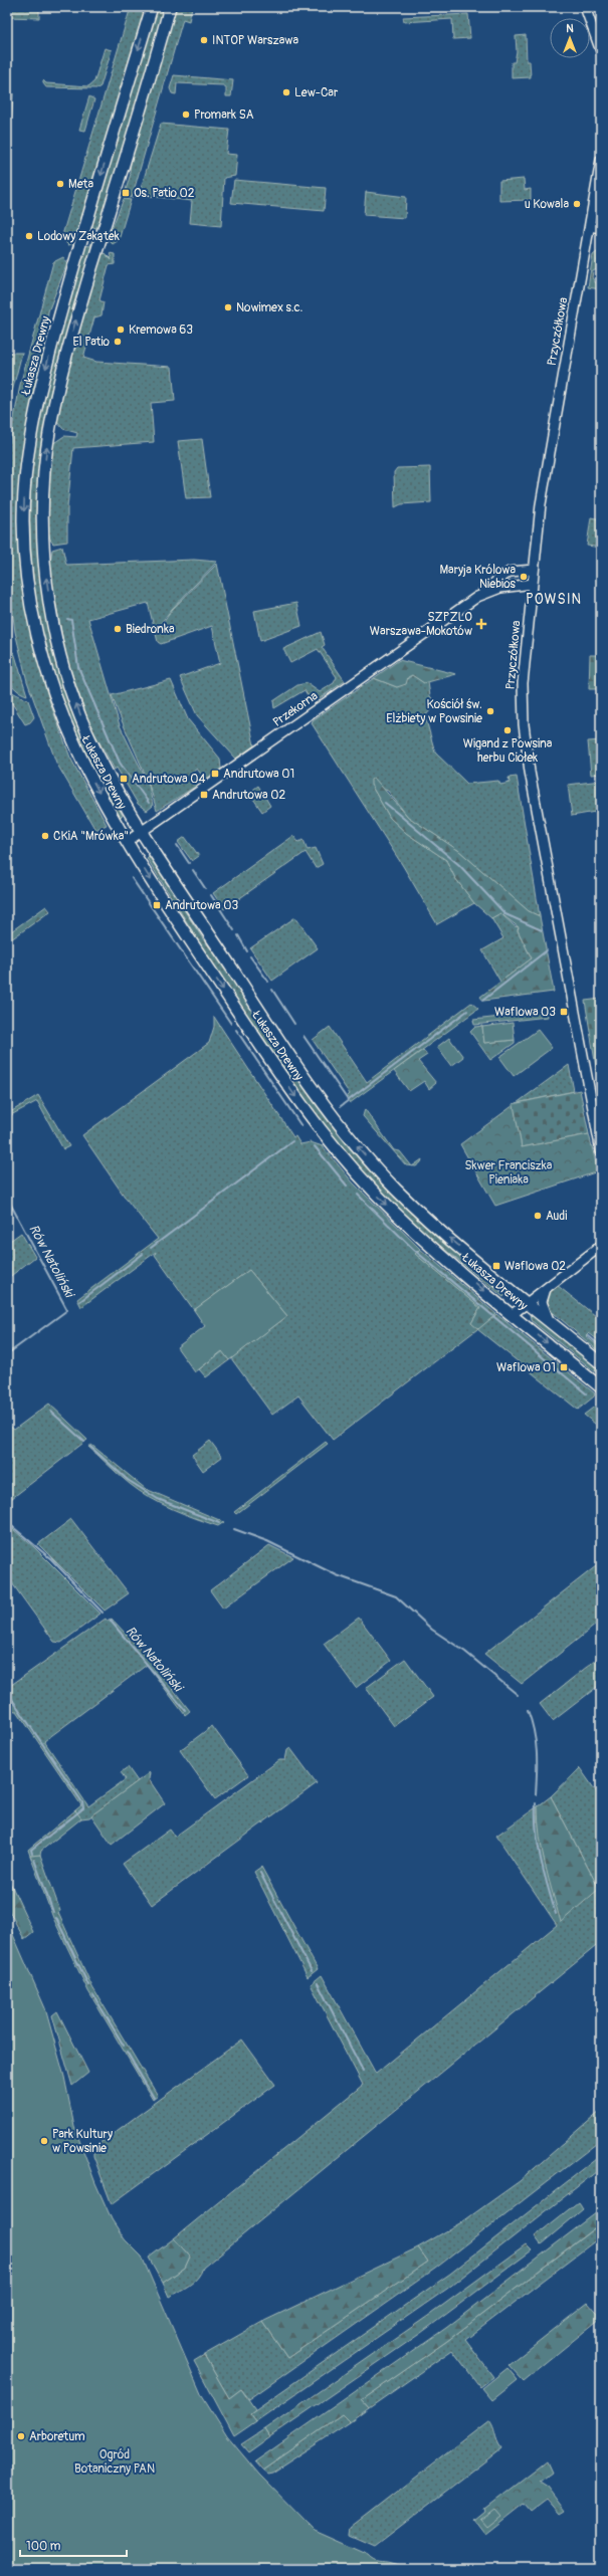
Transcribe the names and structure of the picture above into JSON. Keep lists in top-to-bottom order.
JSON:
{
  "streets": {
    "main road": ["Łukasza Drewny"],
    "street": ["Przyczółkowa", "Przekorna"]
  },
  "crossings": [
    ["Przyczółkowa", "Przekorna"],
    ["Łukasza Drewny", "Przekorna"]
  ],
  "districts": ["POWSIN"],
  "water": ["Rów Natoliński"],
  "parks": ["Skwer Franciszka Pieniaka", "Ogród Botaniczny PAN"],
  "places": {
    "other": [
      "INTOP Warszawa",
      "Lew-Car",
      "Promark SA",
      "Meta",
      "u Kowala",
      "Lodowy Zakątek",
      "Nowimex s.c.",
      "Kremowa 63",
      "El Patio",
      "Maryja Królowa Niebios",
      "Biedronka",
      "Kościół św. Elżbiety w Powsinie",
      "Wigand z Powsina herbu Ciołek",
      "CKiA \"Mrówka\"",
      "Audi",
      "Park Kultury w Powsinie",
      "Arboretum"
    ],
    "transit": [
      "Os. Patio 02",
      "Andrutowa 01",
      "Andrutowa 04",
      "Andrutowa 02",
      "Andrutowa 03",
      "Waflowa 03",
      "Waflowa 02",
      "Waflowa 01"
    ],
    "health": ["SZPZLO Warszawa-Mokotów"]
  },
  "scale_bar": "100 m",
  "north": "top"
}
